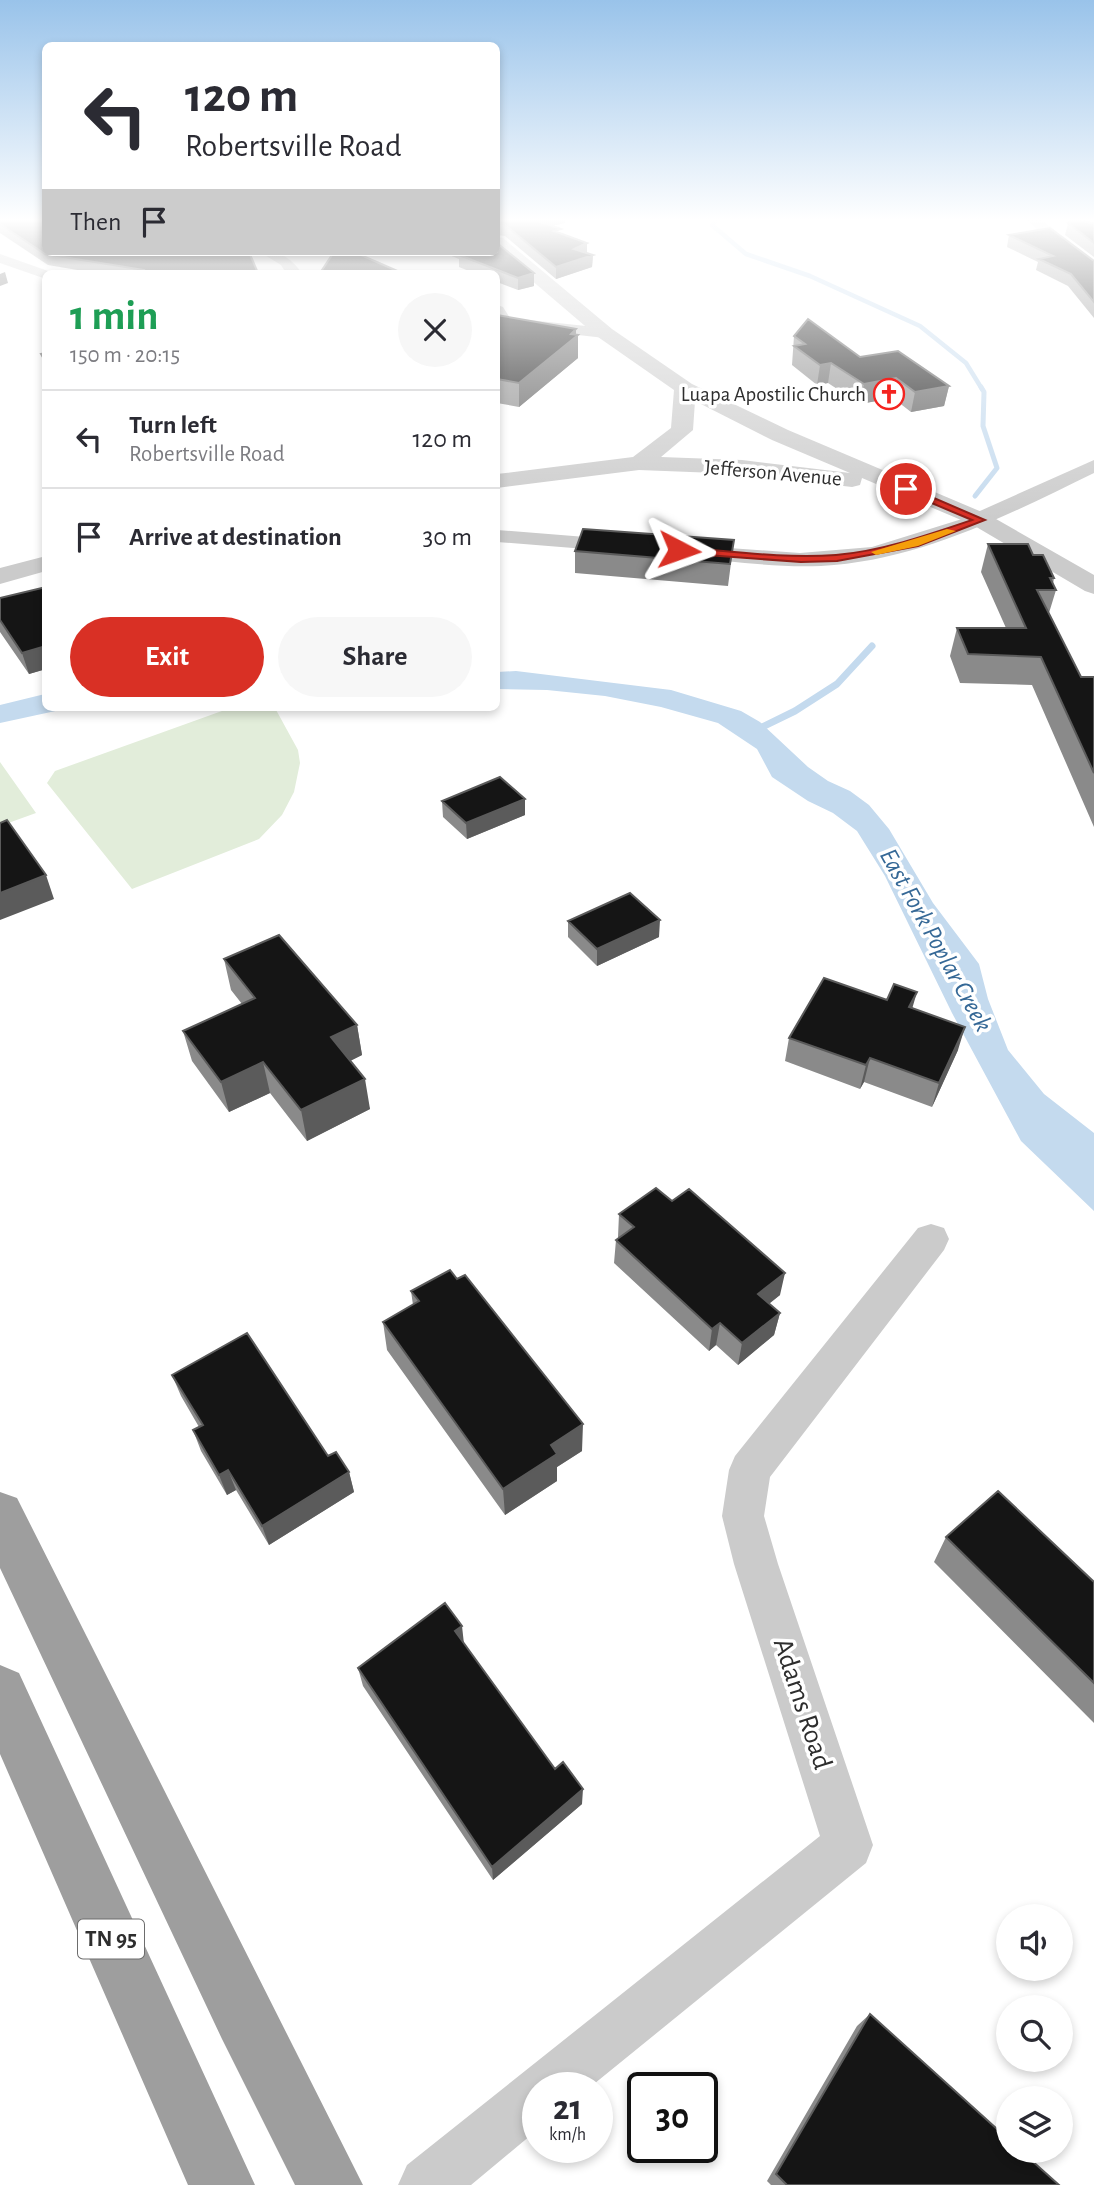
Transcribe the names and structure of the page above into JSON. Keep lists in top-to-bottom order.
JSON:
{
  "streets": {
    "highway": ["TN 95"],
    "street": ["Jefferson Avenue", "Adams Road"]
  },
  "water": ["East Fork Poplar Creek"],
  "places": {
    "church": ["Luapa Apostilic Church"]
  },
  "page": {
    "turn": ["120 m", "Robertsville Road"],
    "then": "Then",
    "heading": ["1 min", "150 m · 20:15"],
    "list": [
      {
        "name": "Turn left",
        "note": "Robertsville Road",
        "value": "120 m"
      },
      {
        "name": "Arrive at destination",
        "value": "30 m"
      }
    ],
    "buttons": ["Exit", "Share"],
    "speed": "21 km/h",
    "limit": "30"
  }
}
